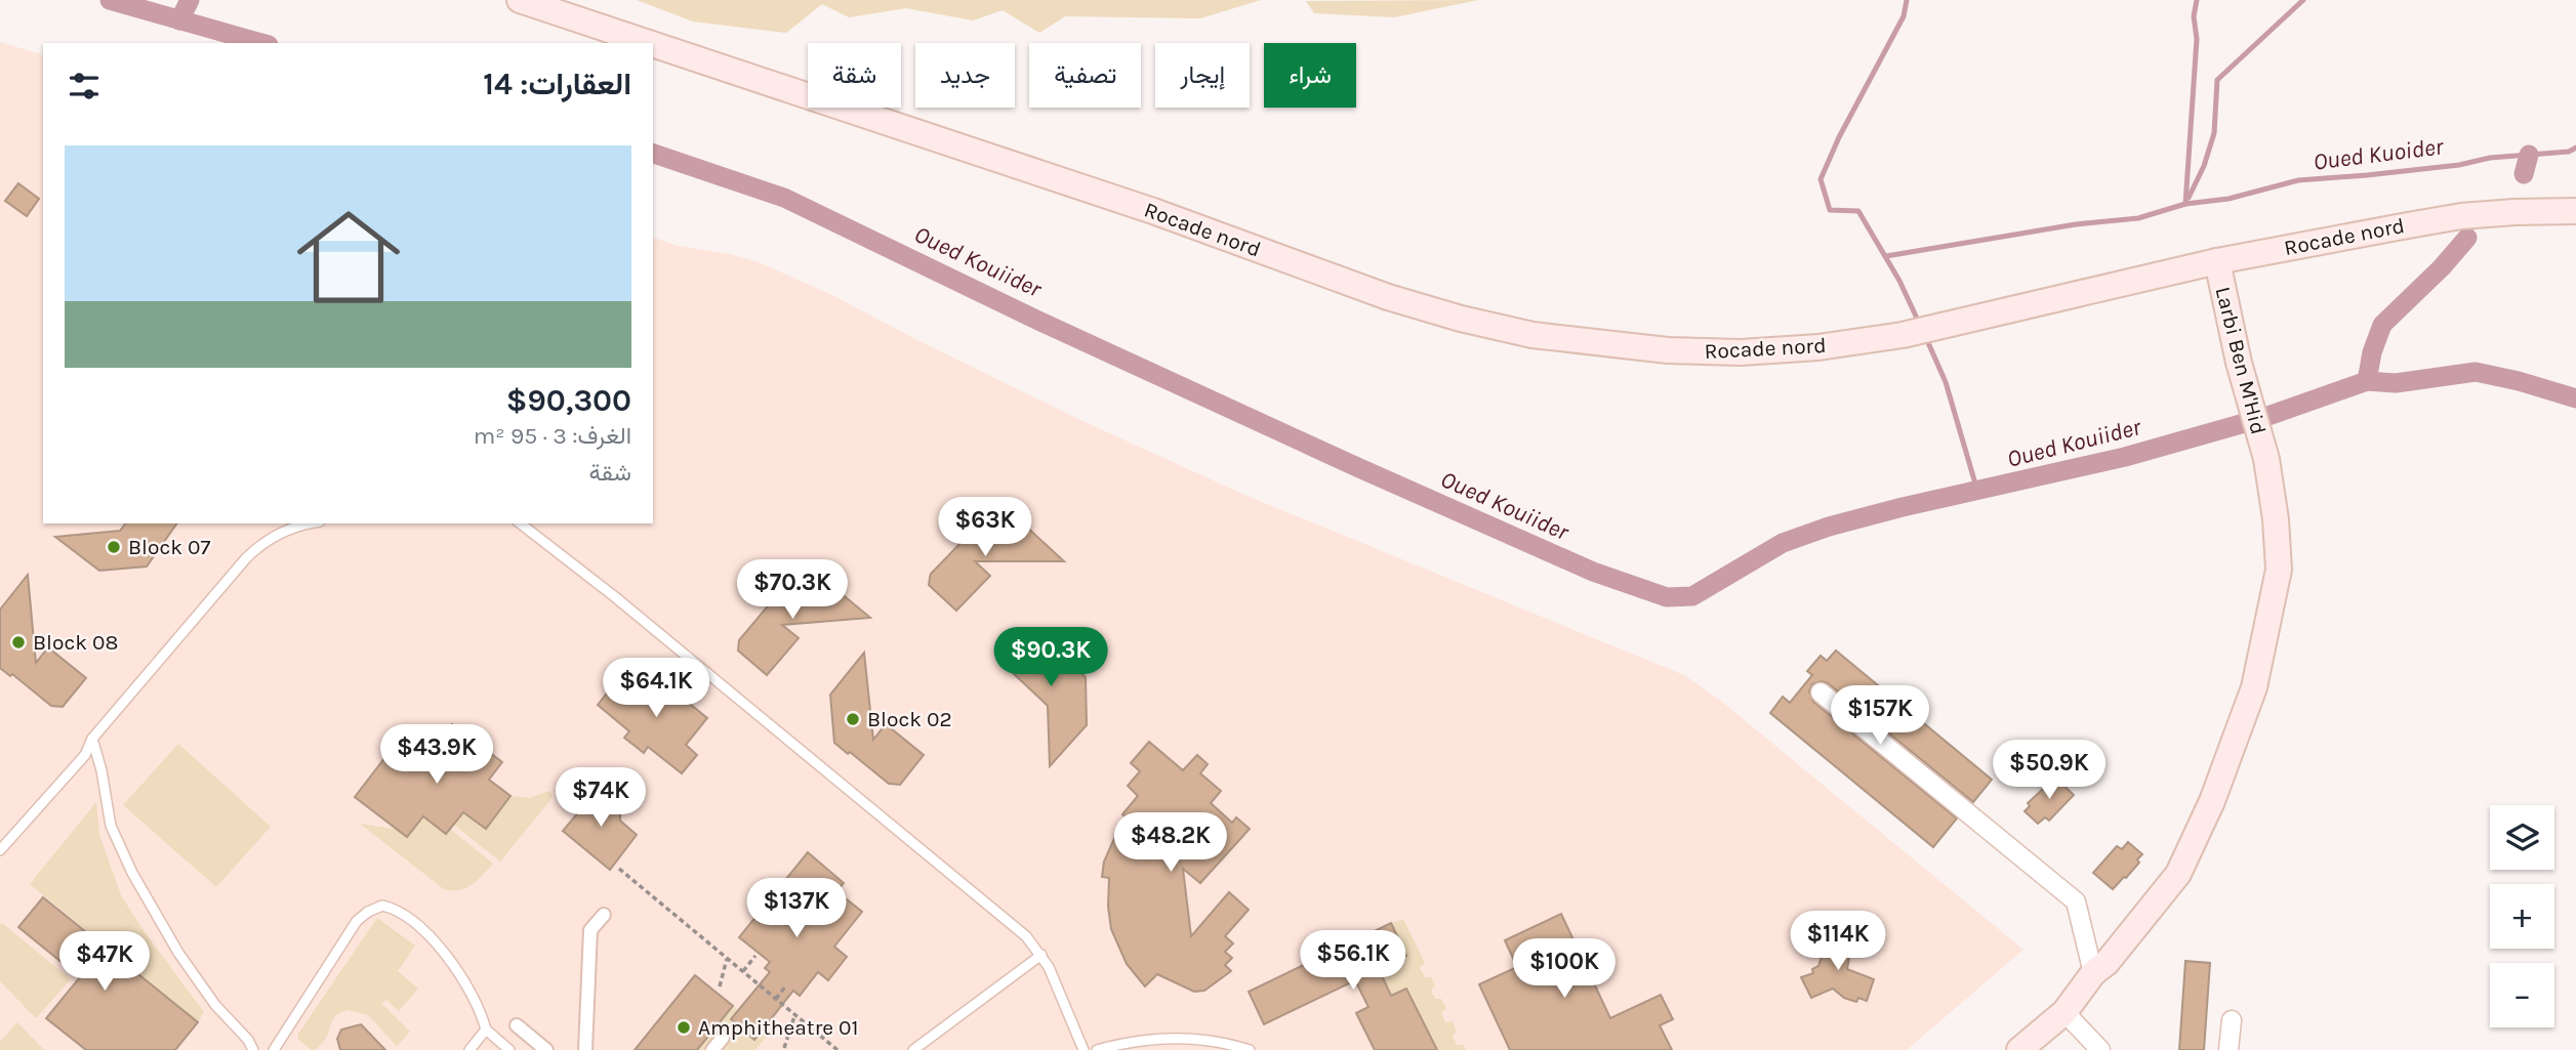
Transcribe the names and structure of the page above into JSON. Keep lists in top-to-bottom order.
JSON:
{
  "streets": {
    "main road": ["Rocade nord", "Larbi Ben M'Hid"]
  },
  "crossings": [
    ["Rocade nord", "Larbi Ben M'Hid"]
  ],
  "water": ["Oued Kuoider", "Oued Kouiider"],
  "places": [
    "Block 07",
    "Block 08",
    "Block 02",
    "Amphitheatre 01"
  ],
  "page": {
    "chip": [
      "شراء",
      "إيجار",
      "تصفية",
      "جديد",
      "شقة"
    ],
    "heading": "العقارات: 14",
    "list": [
      {
        "name": "$90,300",
        "note": "الغرف: 3 · 95 m² · شقة"
      }
    ],
    "price": [
      "$63K",
      "$70.3K",
      "$90.3K",
      "$64.1K",
      "$157K",
      "$43.9K",
      "$50.9K",
      "$74K",
      "$48.2K",
      "$137K",
      "$114K",
      "$56.1K",
      "$47K",
      "$100K"
    ],
    "map_buttons": ["+", "−"]
  }
}
